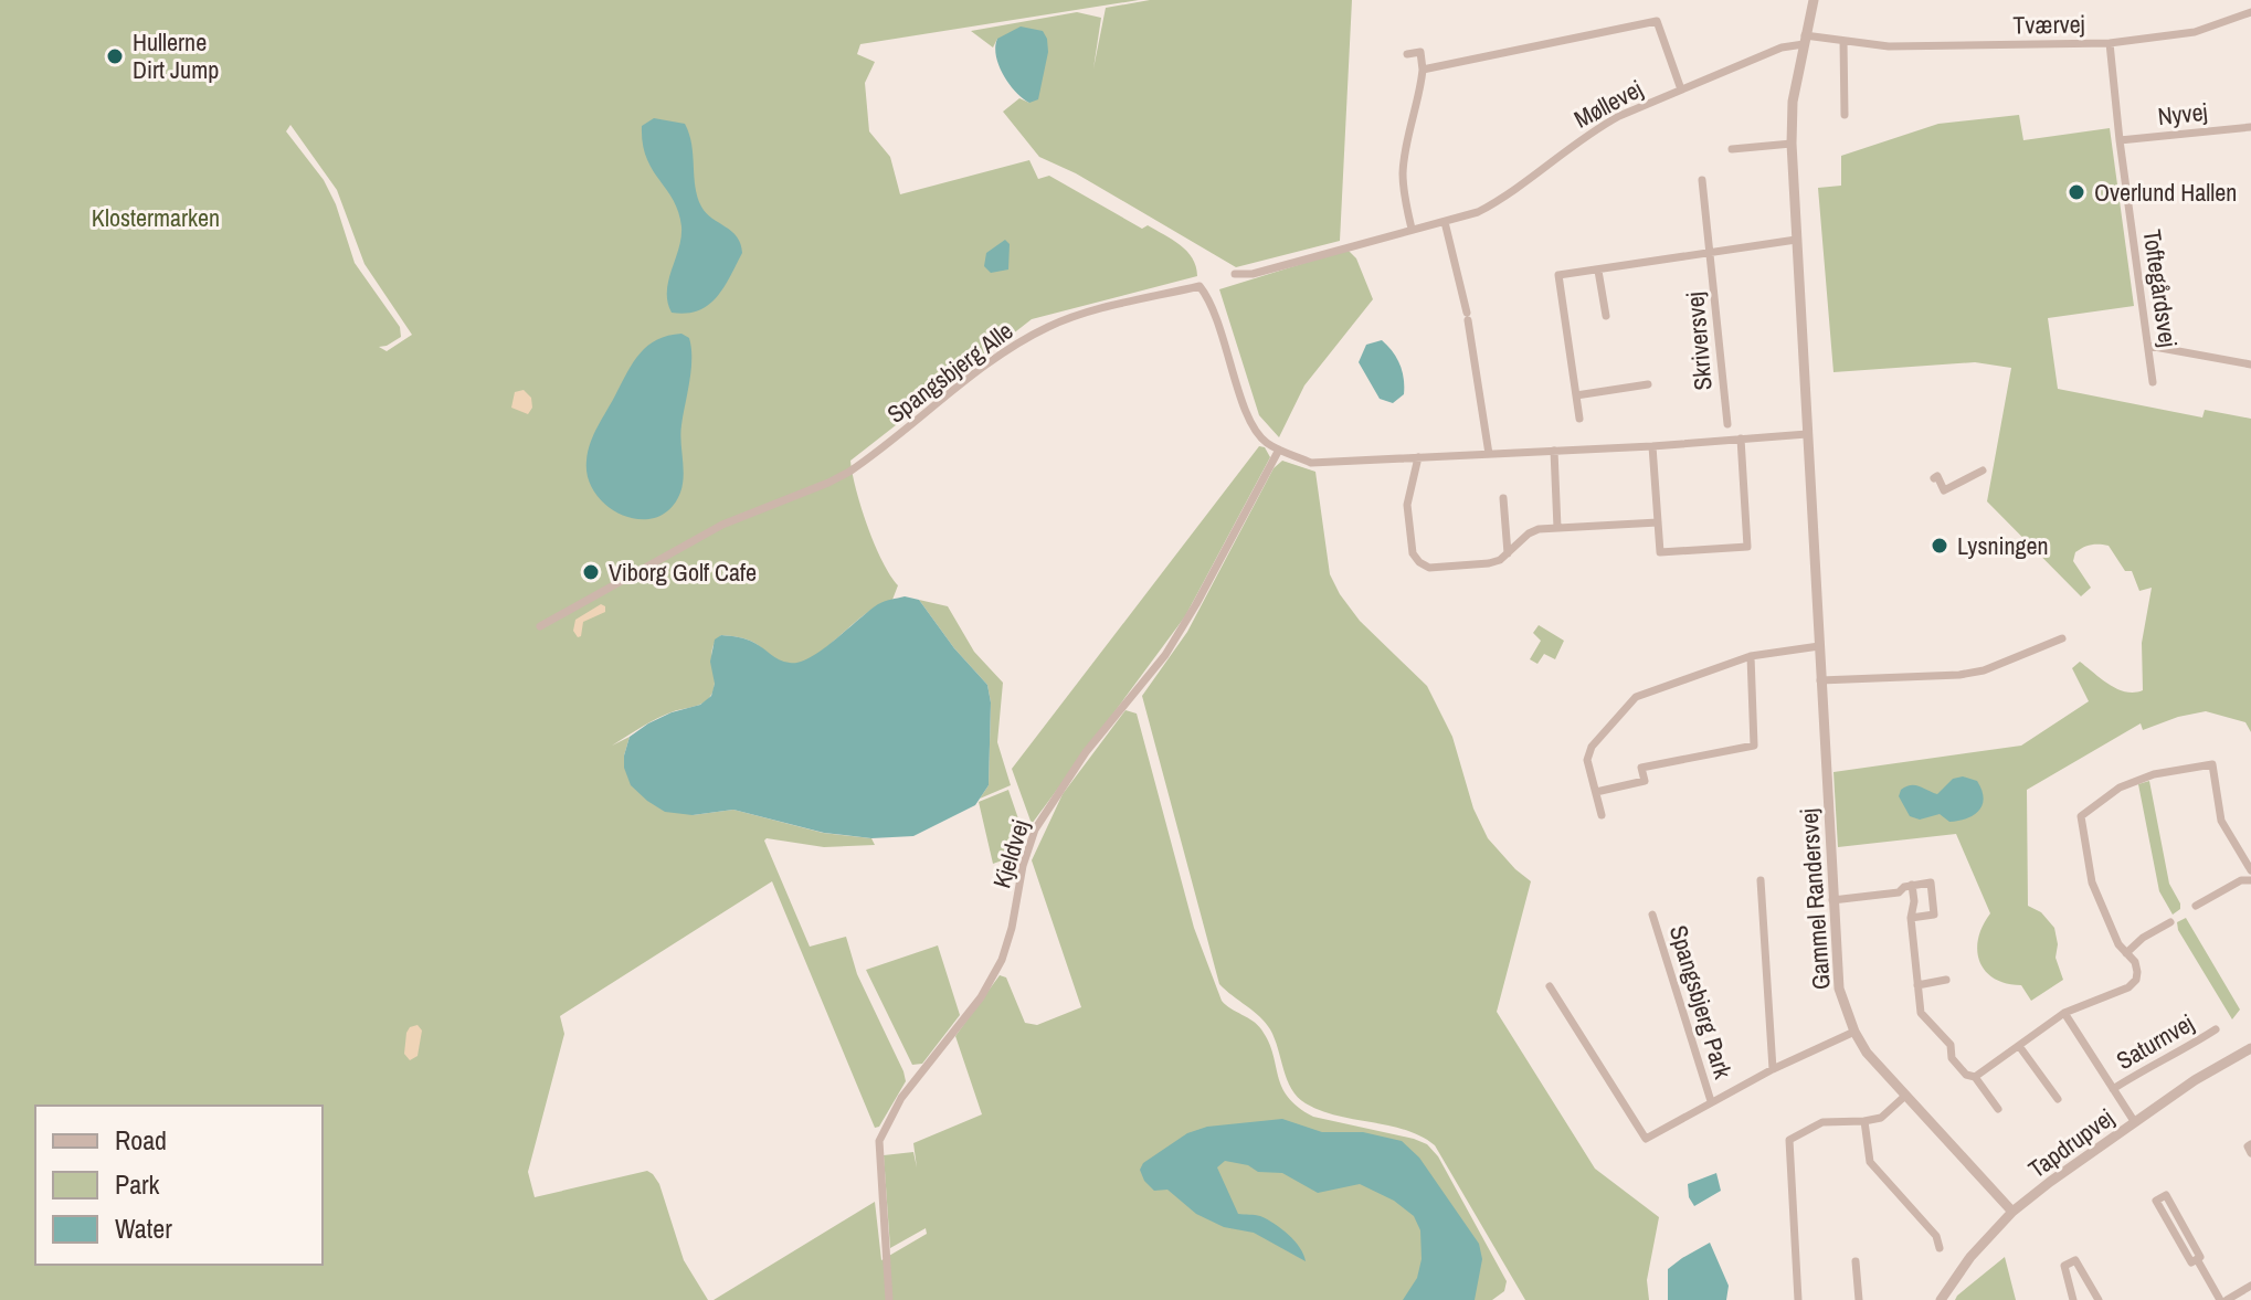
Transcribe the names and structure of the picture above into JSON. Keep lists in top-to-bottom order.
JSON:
{
  "streets": {
    "street": [
      "Tværvej",
      "Møllevej",
      "Nyvej",
      "Toftegårdsvej",
      "Skriversvej",
      "Spangsbjerg Alle",
      "Kjeldvej",
      "Gammel Randersvej",
      "Spangsbjerg Park",
      "Saturnvej",
      "Tapdrupvej"
    ]
  },
  "crossings": [
    ["Tværvej", "Møllevej"],
    ["Tværvej", "Toftegårdsvej"],
    ["Tværvej", "Gammel Randersvej"],
    ["Møllevej", "Gammel Randersvej"],
    ["Nyvej", "Toftegårdsvej"],
    ["Skriversvej", "Gammel Randersvej"],
    ["Spangsbjerg Alle", "Kjeldvej"],
    ["Spangsbjerg Alle", "Gammel Randersvej"],
    ["Gammel Randersvej", "Spangsbjerg Park"],
    ["Gammel Randersvej", "Tapdrupvej"],
    ["Saturnvej", "Tapdrupvej"]
  ],
  "parks": ["Klostermarken"],
  "places": [
    "Hullerne Dirt Jump",
    "Overlund Hallen",
    "Lysningen",
    "Viborg Golf Cafe"
  ],
  "legend": ["Road", "Park", "Water"]
}
